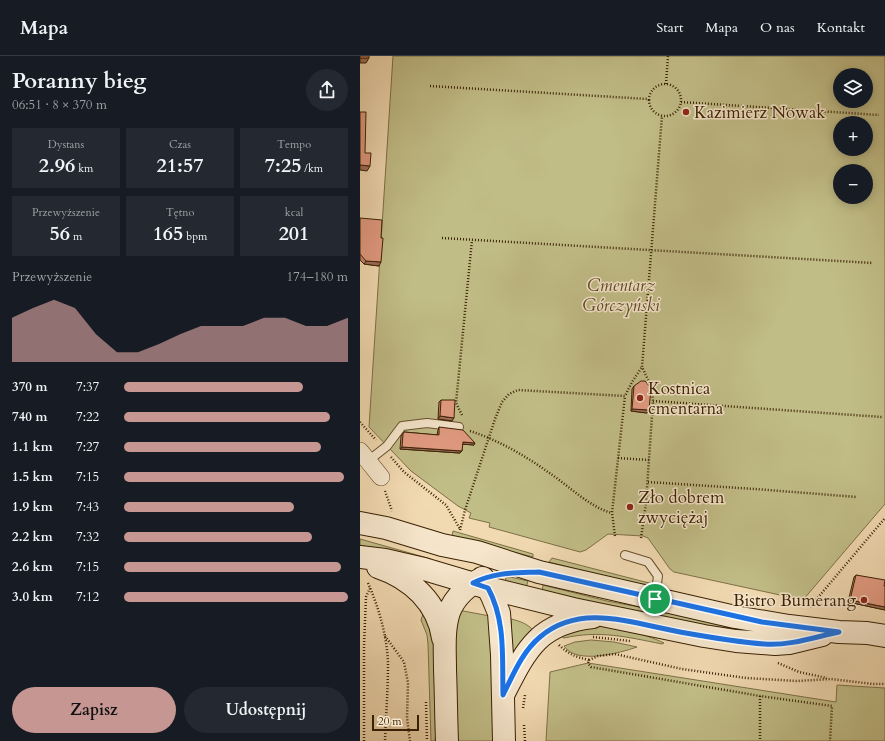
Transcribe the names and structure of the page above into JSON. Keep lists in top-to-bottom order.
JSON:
{
  "parks": ["Cmentarz Górczyński"],
  "places": [
    "Kazimierz Nowak",
    "Kostnica cmentarna",
    "Zło dobrem zwyciężaj",
    "Bistro Bumerang"
  ],
  "scale_bar": "20 m",
  "page": {
    "header": "Mapa",
    "nav": [
      "Start",
      "Mapa",
      "O nas",
      "Kontakt"
    ],
    "heading": ["Poranny bieg", "06:51 · 8 × 370 m"],
    "map_buttons": ["+", "−"],
    "stats": [
      ["Dystans", "2.96 km"],
      ["Czas", "21:57"],
      ["Tempo", "7:25 /km"],
      ["Przewyższenie", "56 m"],
      ["Tętno", "165 bpm"],
      ["kcal", "201"]
    ],
    "chart": ["Przewyższenie", "174–180 m"],
    "list": [
      {
        "name": "370 m",
        "note": "7:37"
      },
      {
        "name": "740 m",
        "note": "7:22"
      },
      {
        "name": "1.1 km",
        "note": "7:27"
      },
      {
        "name": "1.5 km",
        "note": "7:15"
      },
      {
        "name": "1.9 km",
        "note": "7:43"
      },
      {
        "name": "2.2 km",
        "note": "7:32"
      },
      {
        "name": "2.6 km",
        "note": "7:15"
      },
      {
        "name": "3.0 km",
        "note": "7:12"
      }
    ],
    "buttons": ["Zapisz", "Udostępnij"],
    "scale": "20 m"
  }
}
